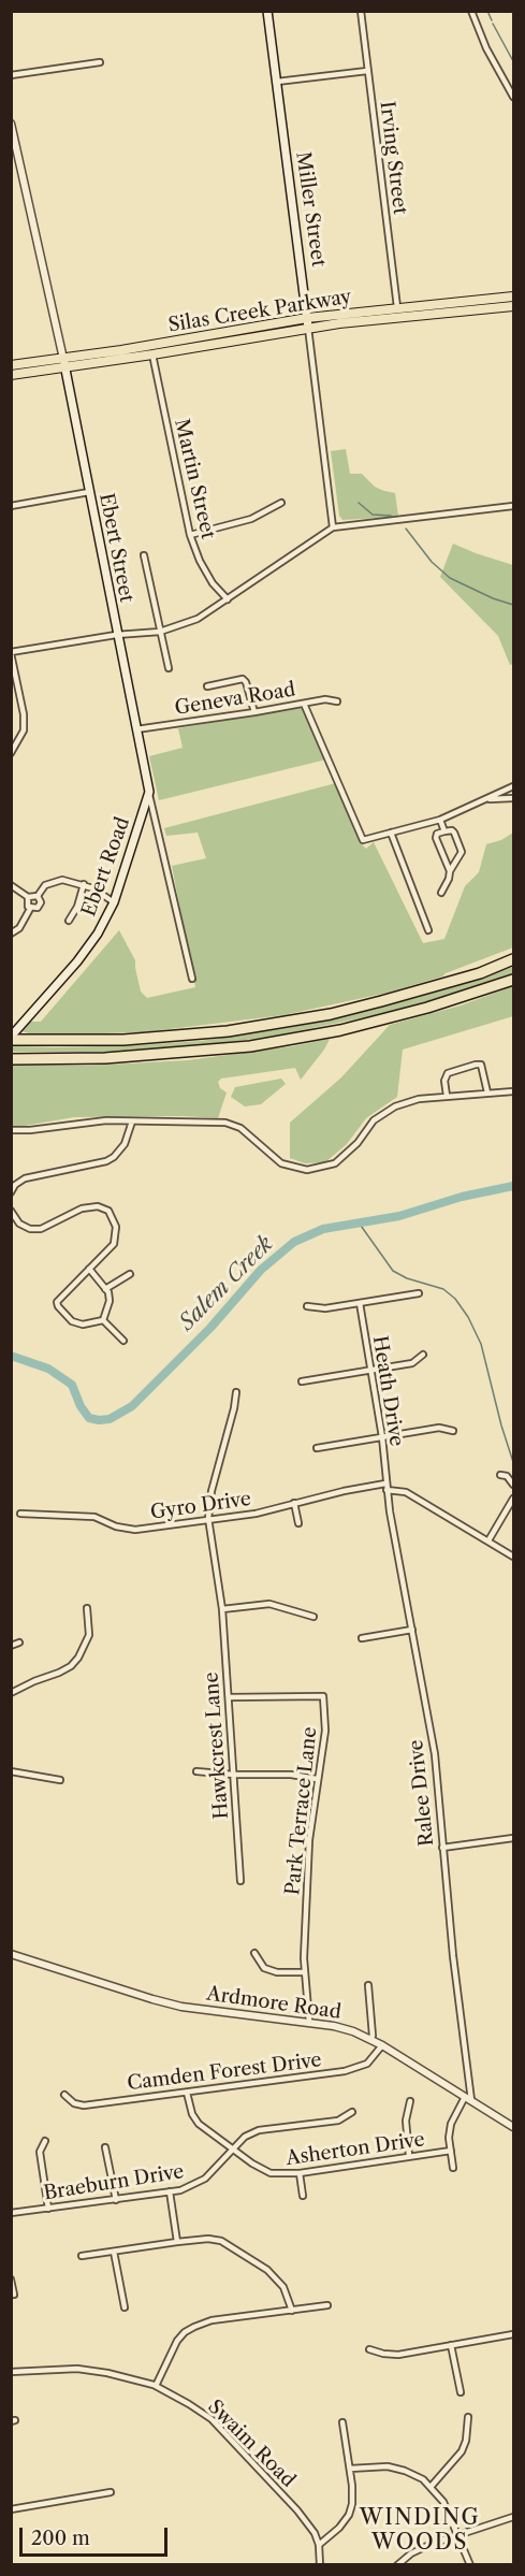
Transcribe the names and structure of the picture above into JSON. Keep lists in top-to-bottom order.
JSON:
{
  "streets": {
    "main road": [
      "Miller Street",
      "Silas Creek Parkway",
      "Ebert Street",
      "Ebert Road"
    ],
    "street": [
      "Irving Street",
      "Martin Street",
      "Geneva Road",
      "Heath Drive",
      "Gyro Drive",
      "Hawkcrest Lane",
      "Ralee Drive",
      "Park Terrace Lane",
      "Ardmore Road",
      "Camden Forest Drive",
      "Asherton Drive",
      "Braeburn Drive",
      "Swaim Road"
    ]
  },
  "crossings": [
    ["Irving Street", "Silas Creek Parkway"],
    ["Miller Street", "Silas Creek Parkway"],
    ["Silas Creek Parkway", "Martin Street"],
    ["Silas Creek Parkway", "Ebert Street"],
    ["Ebert Street", "Geneva Road"],
    ["Ebert Street", "Ebert Road"],
    ["Heath Drive", "Gyro Drive"],
    ["Heath Drive", "Ralee Drive"],
    ["Gyro Drive", "Hawkcrest Lane"],
    ["Gyro Drive", "Ralee Drive"],
    ["Hawkcrest Lane", "Park Terrace Lane"],
    ["Ralee Drive", "Ardmore Road"],
    ["Park Terrace Lane", "Ardmore Road"],
    ["Ardmore Road", "Camden Forest Drive"],
    ["Camden Forest Drive", "Asherton Drive"],
    ["Asherton Drive", "Braeburn Drive"]
  ],
  "districts": ["WINDING WOODS"],
  "water": ["Salem Creek"],
  "scale_bar": "200 m"
}
